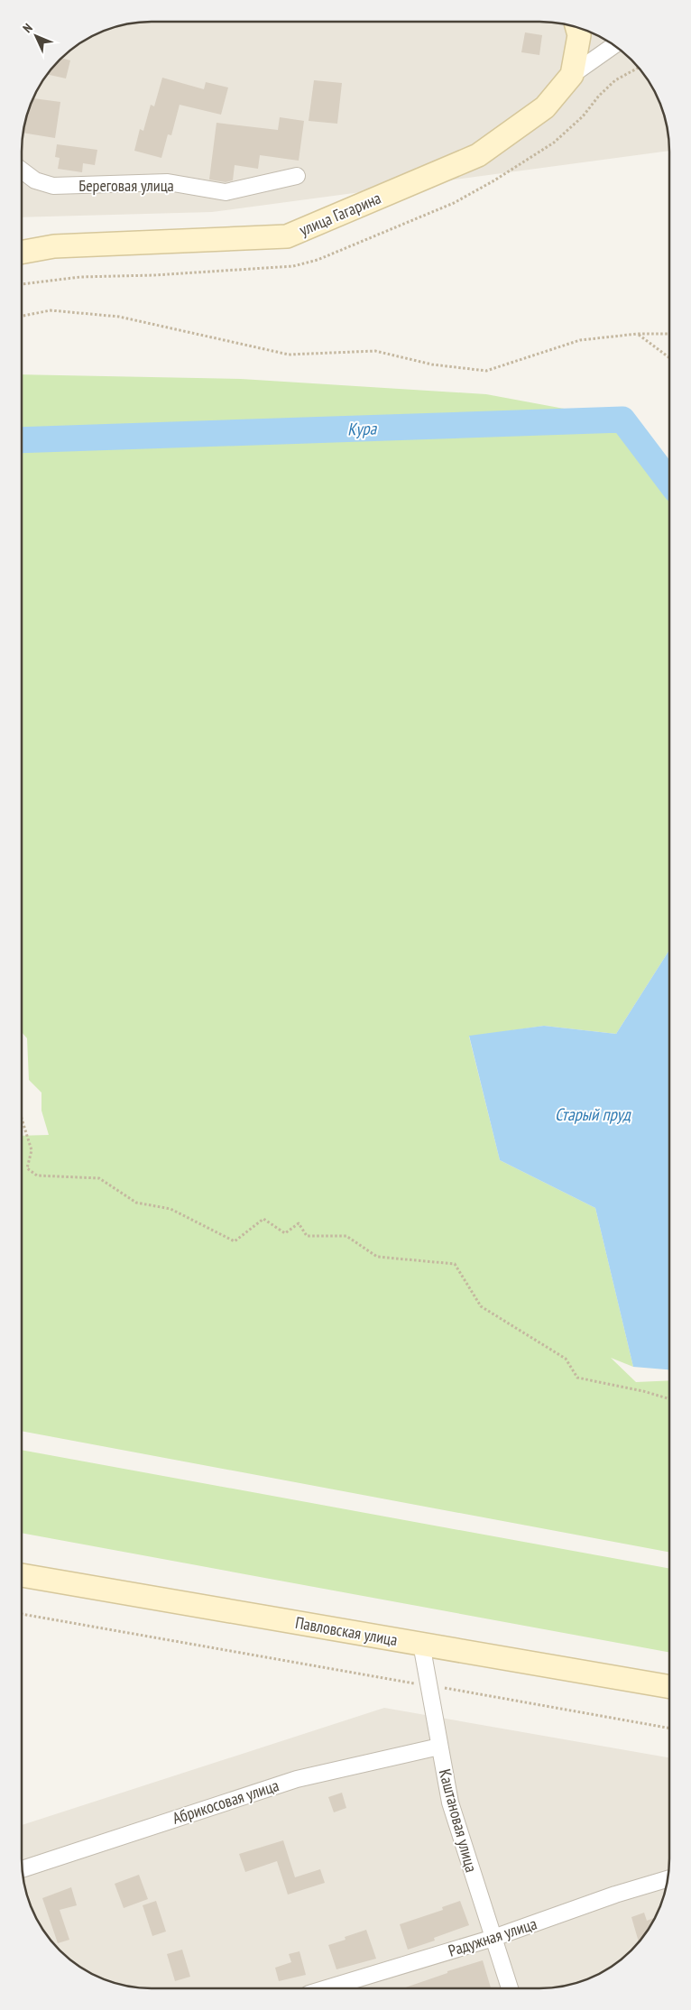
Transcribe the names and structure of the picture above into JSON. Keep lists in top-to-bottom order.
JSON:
{
  "streets": {
    "street": [
      "Береговая улица",
      "улица Гагарина",
      "Павловская улица",
      "Абрикосовая улица",
      "Каштановая улица",
      "Радужная улица"
    ]
  },
  "crossings": [
    ["Павловская улица", "Каштановая улица"],
    ["Абрикосовая улица", "Каштановая улица"],
    ["Каштановая улица", "Радужная улица"]
  ],
  "water": ["Кура", "Старый пруд"],
  "north": "top left"
}
